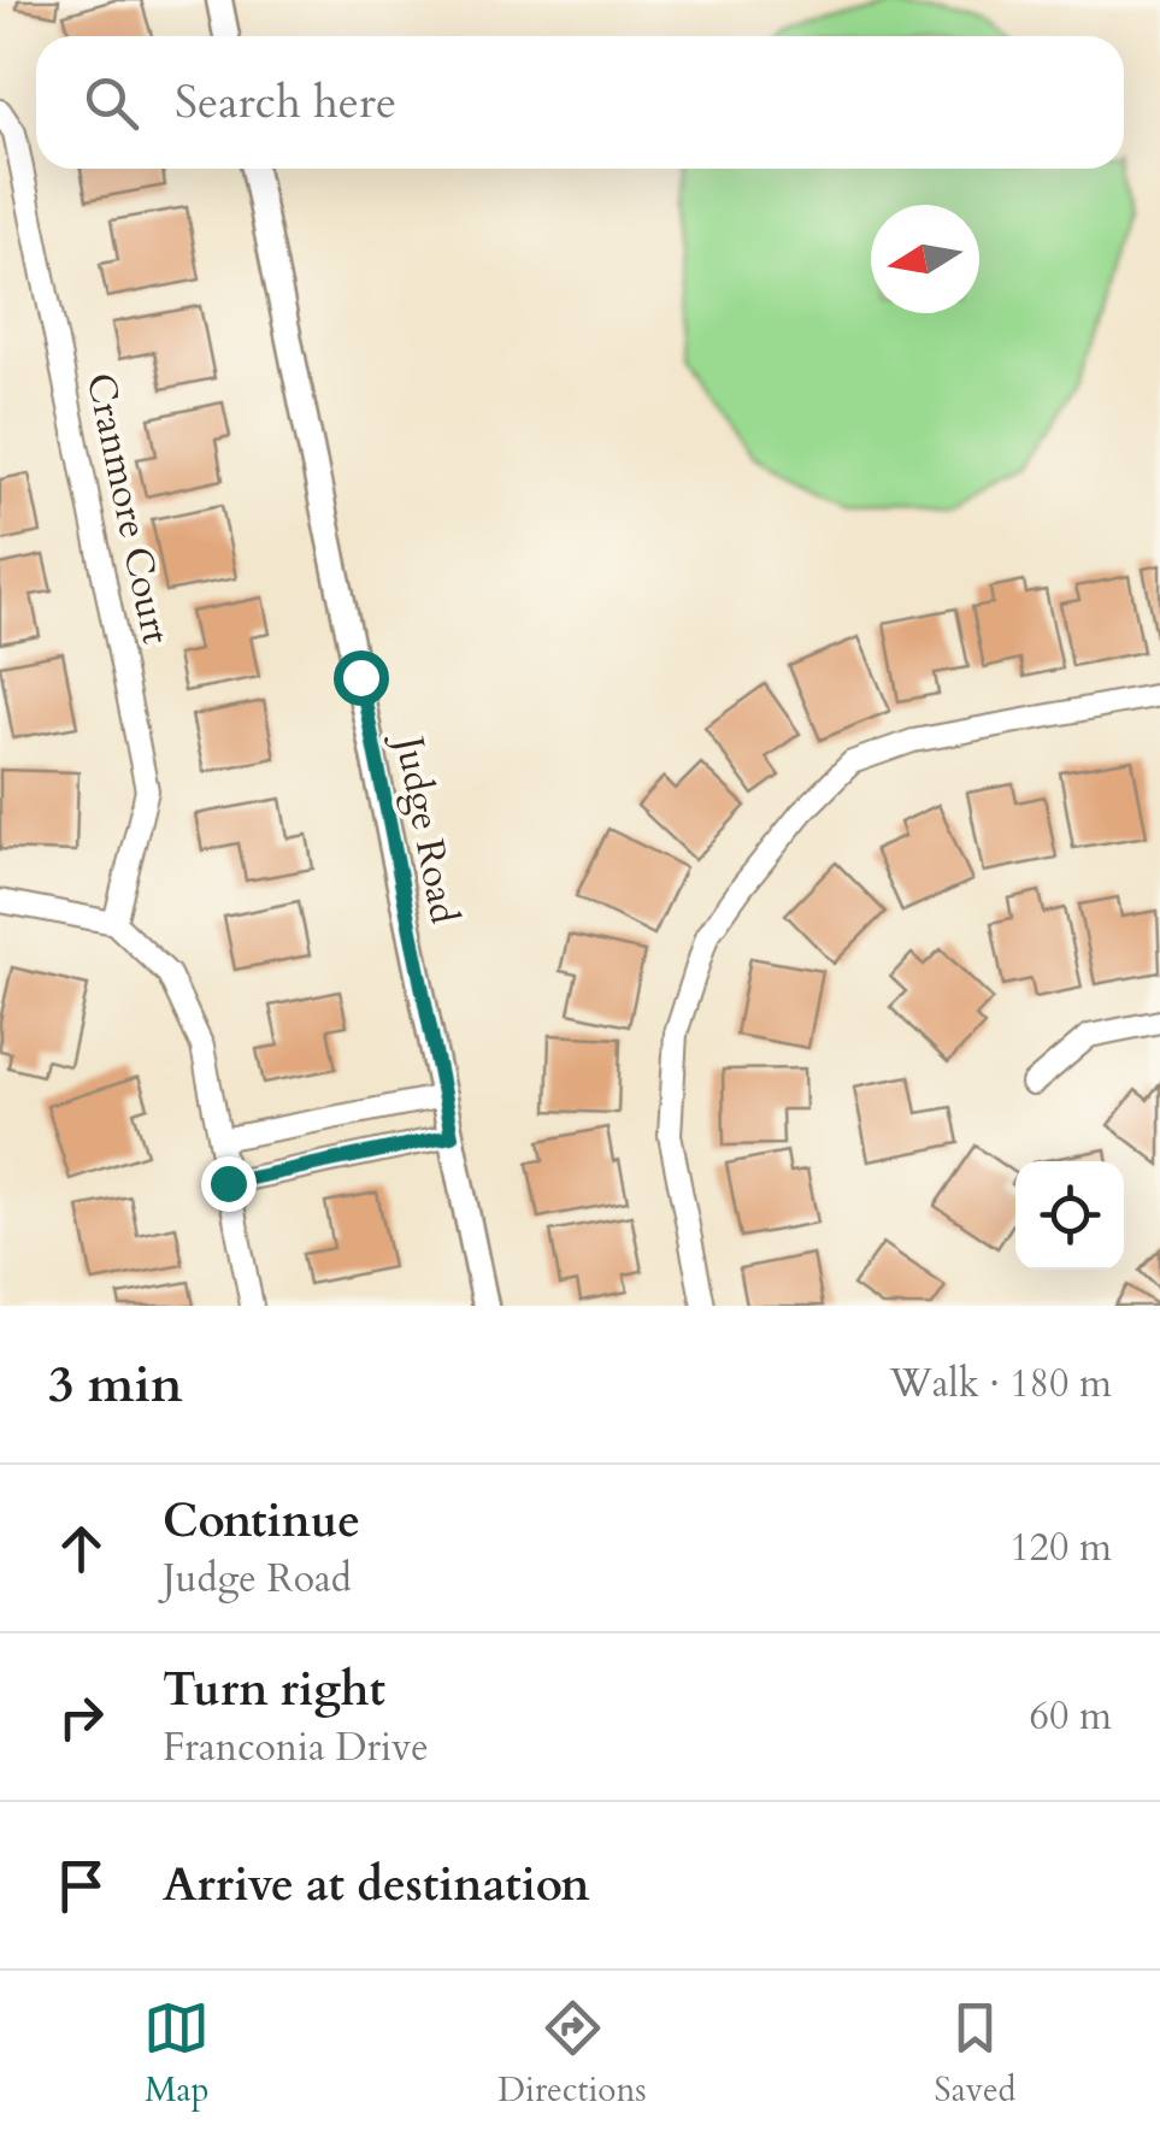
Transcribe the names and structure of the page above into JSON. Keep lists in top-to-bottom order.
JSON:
{
  "streets": {
    "street": ["Cranmore Court", "Judge Road"]
  },
  "north": "left",
  "page": {
    "search": "Search here",
    "heading": ["3 min", "Walk · 180 m"],
    "list": [
      ["Continue", "Judge Road", "120 m"],
      ["Turn right", "Franconia Drive", "60 m"],
      "Arrive at destination"
    ],
    "nav": ["Map", "Directions", "Saved"]
  }
}
